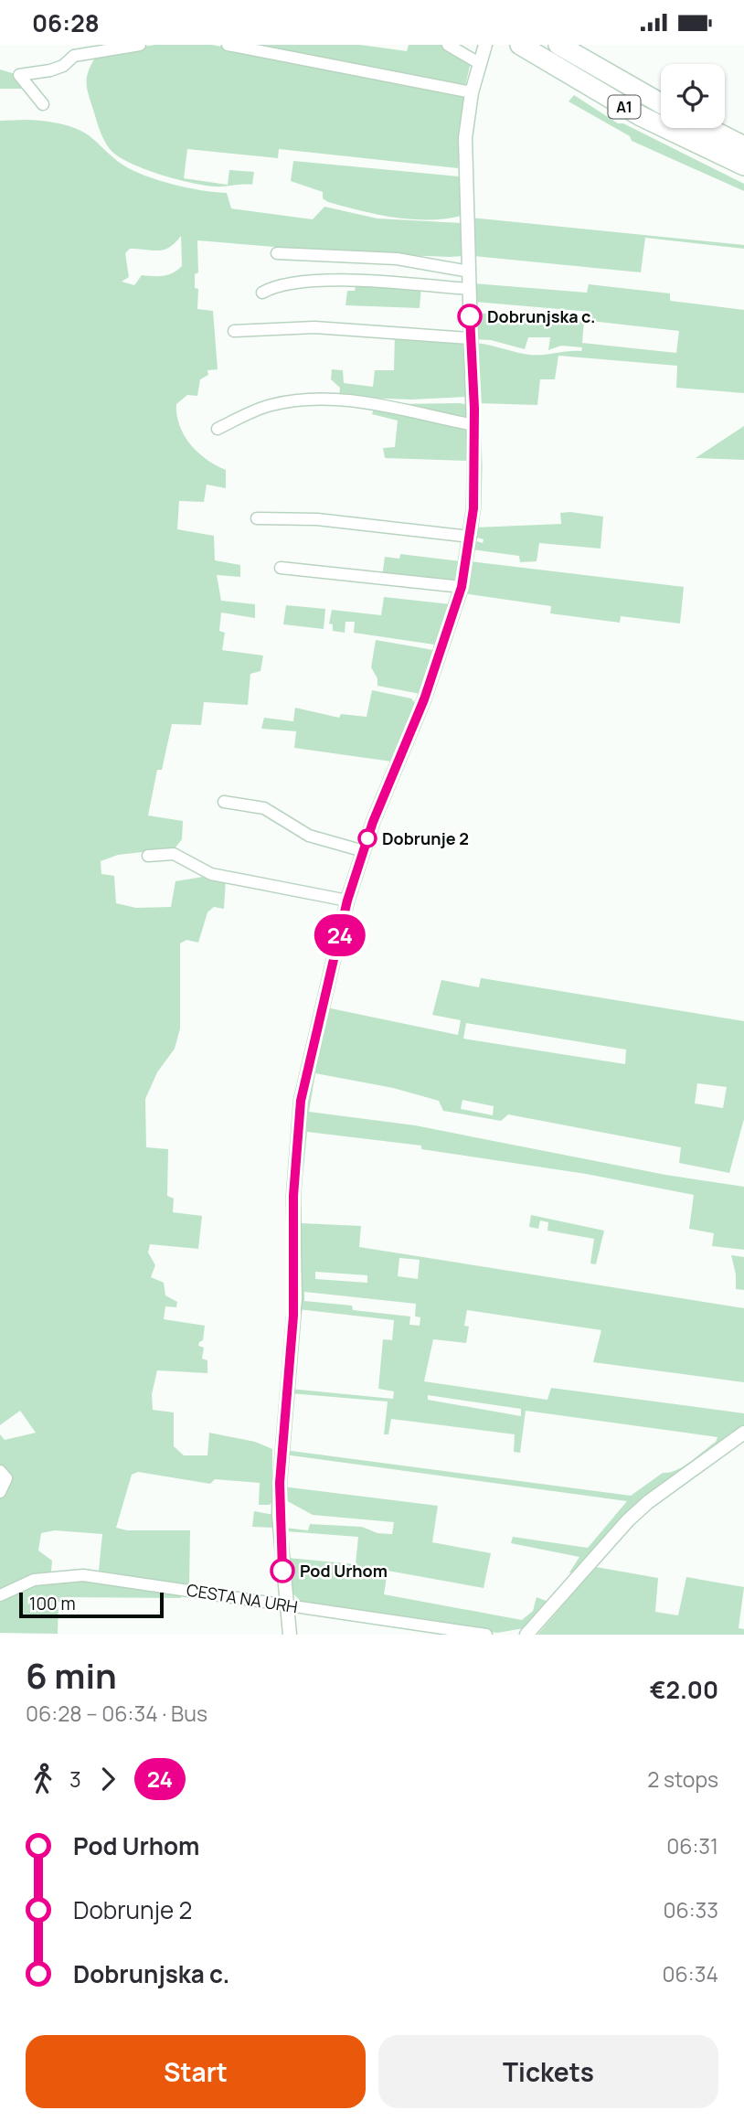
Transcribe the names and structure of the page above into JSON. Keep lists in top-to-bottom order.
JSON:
{
  "streets": {
    "highway": ["A1"],
    "street": ["CESTA NA URH"]
  },
  "places": ["Dobrunjska c.", "Dobrunje 2", "Pod Urhom"],
  "lines": ["bus line 24"],
  "scale_bar": "100 m",
  "page": {
    "status": "06:28",
    "on_map": "24",
    "scale": "100 m",
    "heading": ["6 min", "06:28 – 06:34 · Bus", "€2.00"],
    "legs": ["3", "24", "2 stops"],
    "list": [
      {
        "name": "Pod Urhom",
        "value": "06:31"
      },
      {
        "name": "Dobrunje 2",
        "value": "06:33"
      },
      {
        "name": "Dobrunjska c.",
        "value": "06:34"
      }
    ],
    "buttons": ["Start", "Tickets"]
  }
}
